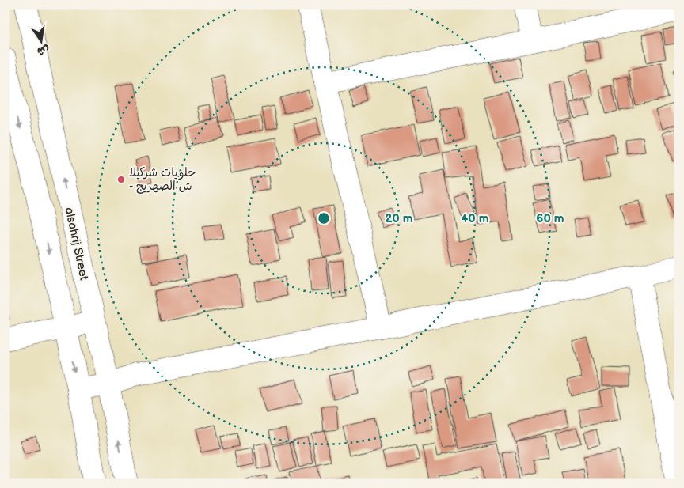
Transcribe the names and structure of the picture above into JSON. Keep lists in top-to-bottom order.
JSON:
{
  "streets": {
    "street": ["alsahrij Street"]
  },
  "places": ["حلويات شركيلا - ش الصهريج"],
  "north": "bottom",
  "rings": ["20 m", "40 m", "60 m"]
}
